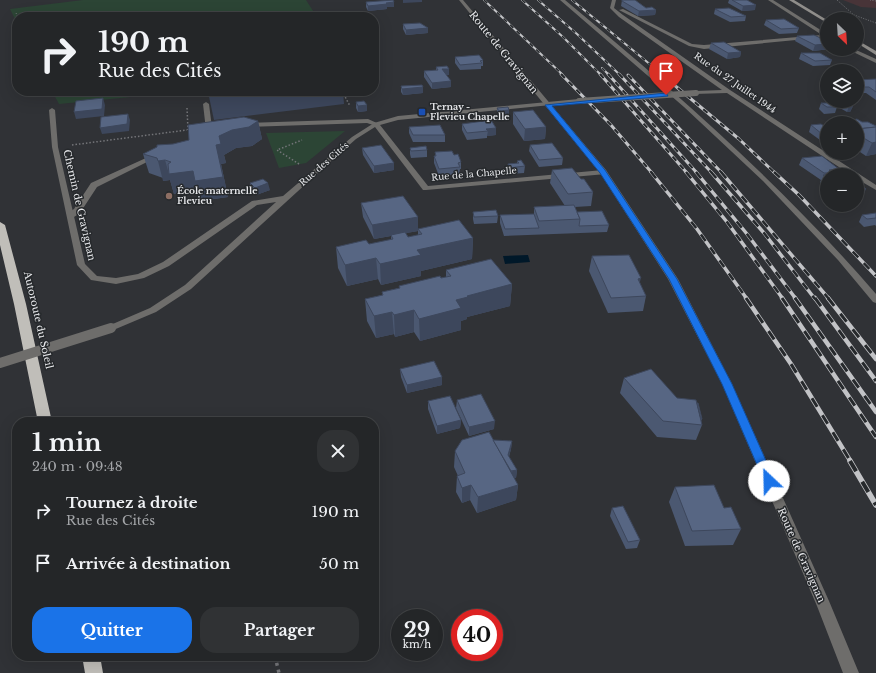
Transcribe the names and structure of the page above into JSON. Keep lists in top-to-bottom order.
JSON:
{
  "streets": {
    "highway": ["Autoroute du Soleil"],
    "street": [
      "Route de Gravignan",
      "Rue du 27 Juillet 1944",
      "Rue des Cités",
      "Rue de la Chapelle",
      "Chemin de Gravignan"
    ]
  },
  "crossings": [
    ["Route de Gravignan", "Rue des Cités"],
    ["Route de Gravignan", "Rue de la Chapelle"],
    ["Rue du 27 Juillet 1944", "Rue des Cités"],
    ["Rue des Cités", "Rue de la Chapelle"],
    ["Rue des Cités", "Chemin de Gravignan"]
  ],
  "places": {
    "transit": ["Ternay - Flevieu Chapelle"],
    "other": ["École maternelle Flevieu"]
  },
  "north": "bottom right",
  "page": {
    "map_buttons": ["+", "−"],
    "turn": ["190 m", "Rue des Cités"],
    "heading": ["1 min", "240 m · 09:48"],
    "list": [
      {
        "name": "Tournez à droite",
        "note": "Rue des Cités",
        "value": "190 m"
      },
      {
        "name": "Arrivée à destination",
        "value": "50 m"
      }
    ],
    "buttons": ["Quitter", "Partager"],
    "speed": "29 km/h",
    "limit": "40"
  }
}
